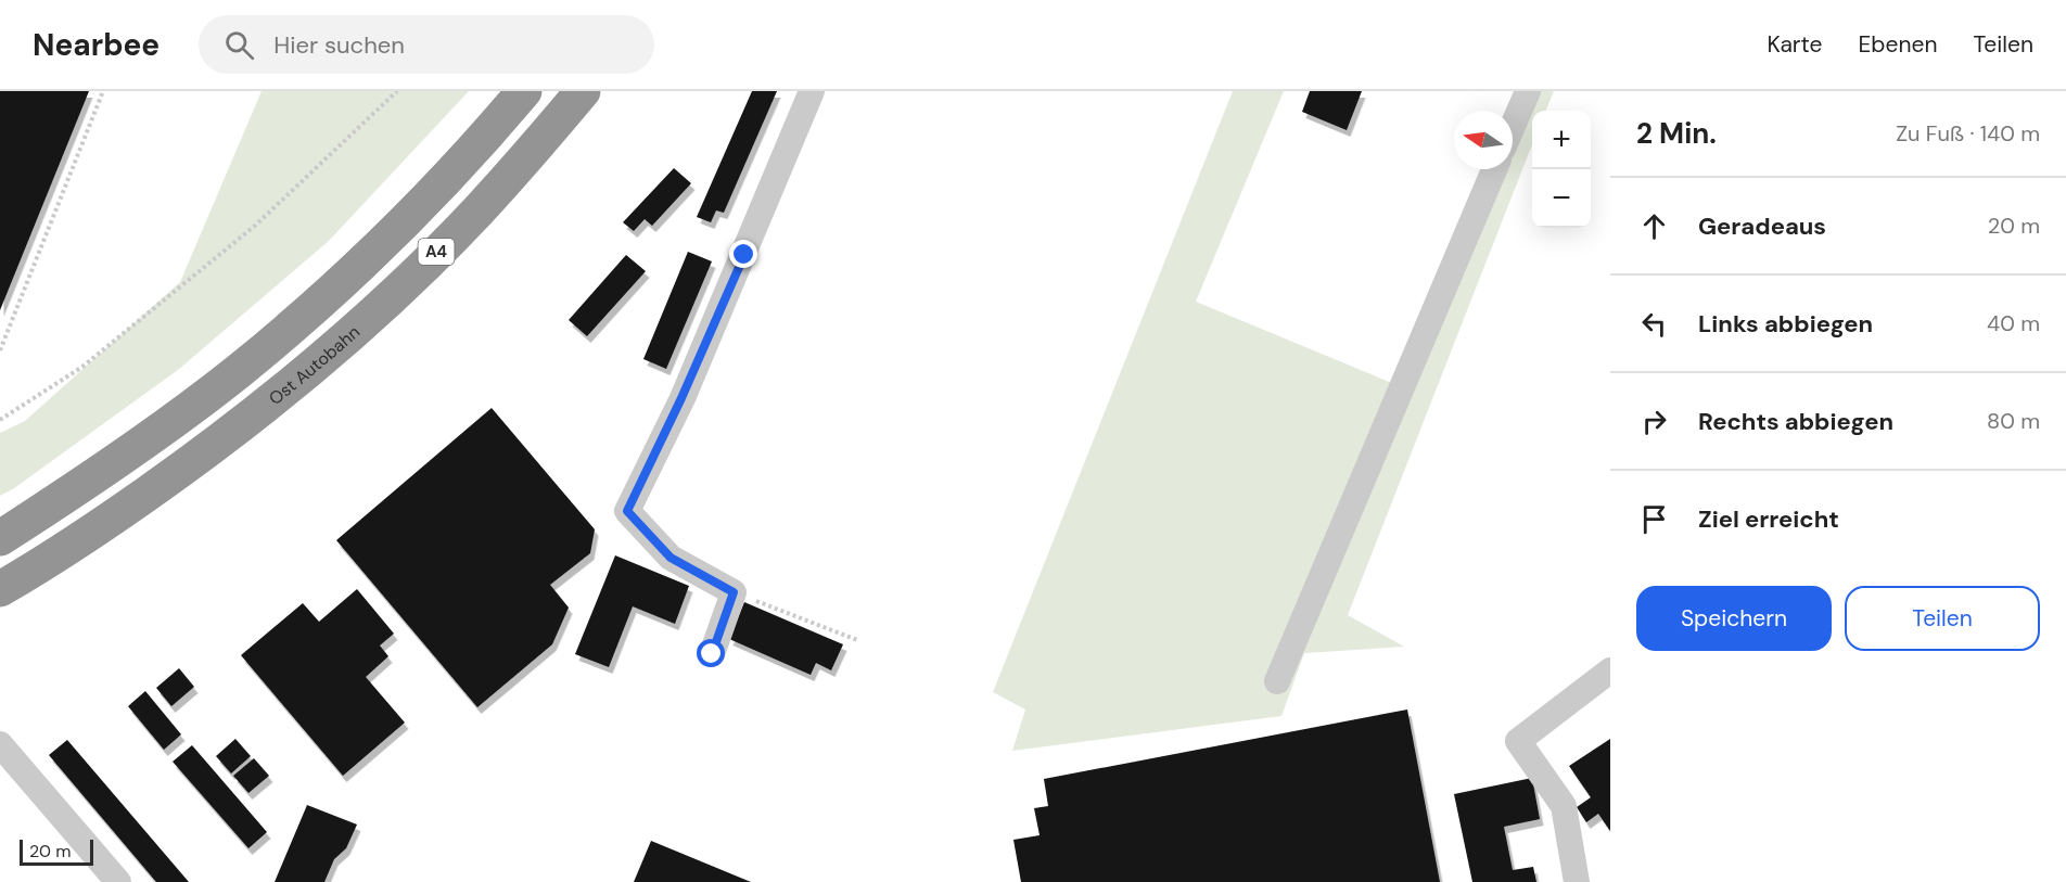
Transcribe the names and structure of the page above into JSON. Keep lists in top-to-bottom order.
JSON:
{
  "streets": {
    "highway": ["A4", "Ost Autobahn"]
  },
  "scale_bar": "20 m",
  "north": "left",
  "page": {
    "header": "Nearbee",
    "search": "Hier suchen",
    "nav": ["Karte", "Ebenen", "Teilen"],
    "heading": ["2 Min.", "Zu Fuß · 140 m"],
    "map_buttons": ["+", "−"],
    "list": [
      ["Geradeaus", "20 m"],
      ["Links abbiegen", "40 m"],
      ["Rechts abbiegen", "80 m"],
      "Ziel erreicht"
    ],
    "buttons": ["Speichern", "Teilen"],
    "scale": "20 m"
  }
}
